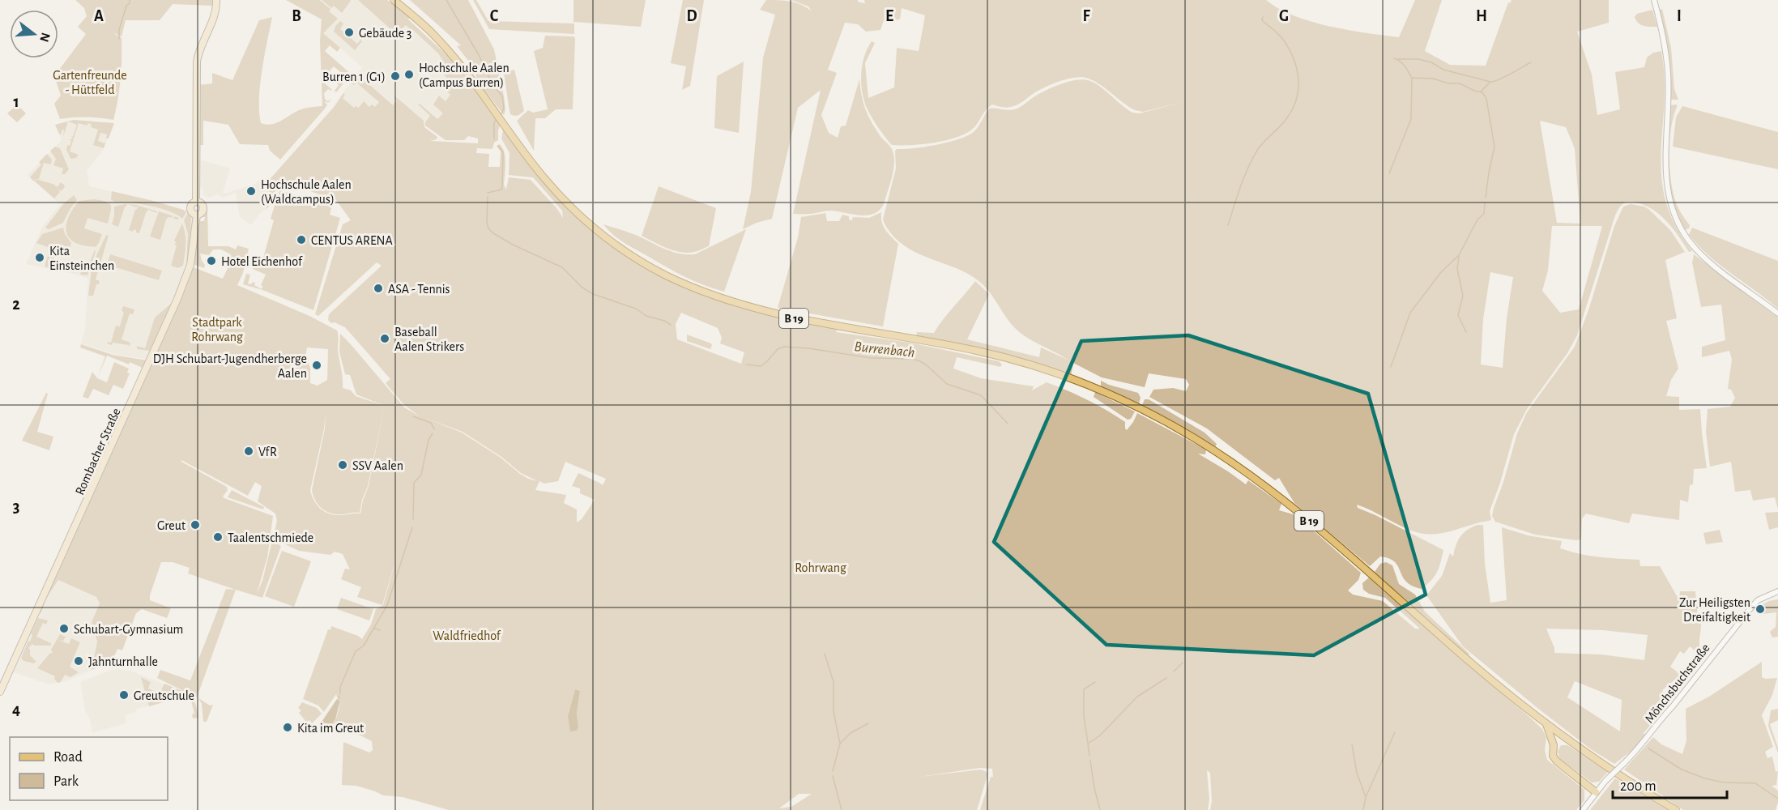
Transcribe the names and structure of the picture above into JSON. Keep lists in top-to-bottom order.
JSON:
{
  "streets": {
    "main road": ["B 19", "Rombacher Straße"],
    "street": ["Mönchsbuchstraße"]
  },
  "water": ["Burrenbach"],
  "parks": [
    "Gartenfreunde - Hüttfeld",
    "Stadtpark Rohrwang",
    "Rohrwang",
    "Waldfriedhof"
  ],
  "places": [
    "Gebäude 3",
    "Hochschule Aalen (Campus Burren)",
    "Burren 1 (G1)",
    "Hochschule Aalen (Waldcampus)",
    "CENTUS ARENA",
    "Kita Einsteinchen",
    "Hotel Eichenhof",
    "ASA - Tennis",
    "Baseball Aalen Strikers",
    "DJH Schubart-Jugendherberge Aalen",
    "VfR",
    "SSV Aalen",
    "Greut",
    "Taalentschmiede",
    "Zur Heiligsten Dreifaltigkeit",
    "Schubart-Gymnasium",
    "Jahnturnhalle",
    "Greutschule",
    "Kita im Greut"
  ],
  "legend": ["Road", "Park"],
  "scale_bar": "200 m",
  "north": "right",
  "grid": {
    "columns": [
      "A",
      "B",
      "C",
      "D",
      "E",
      "F",
      "G",
      "H",
      "I"
    ],
    "rows": [
      "1",
      "2",
      "3",
      "4"
    ]
  }
}
